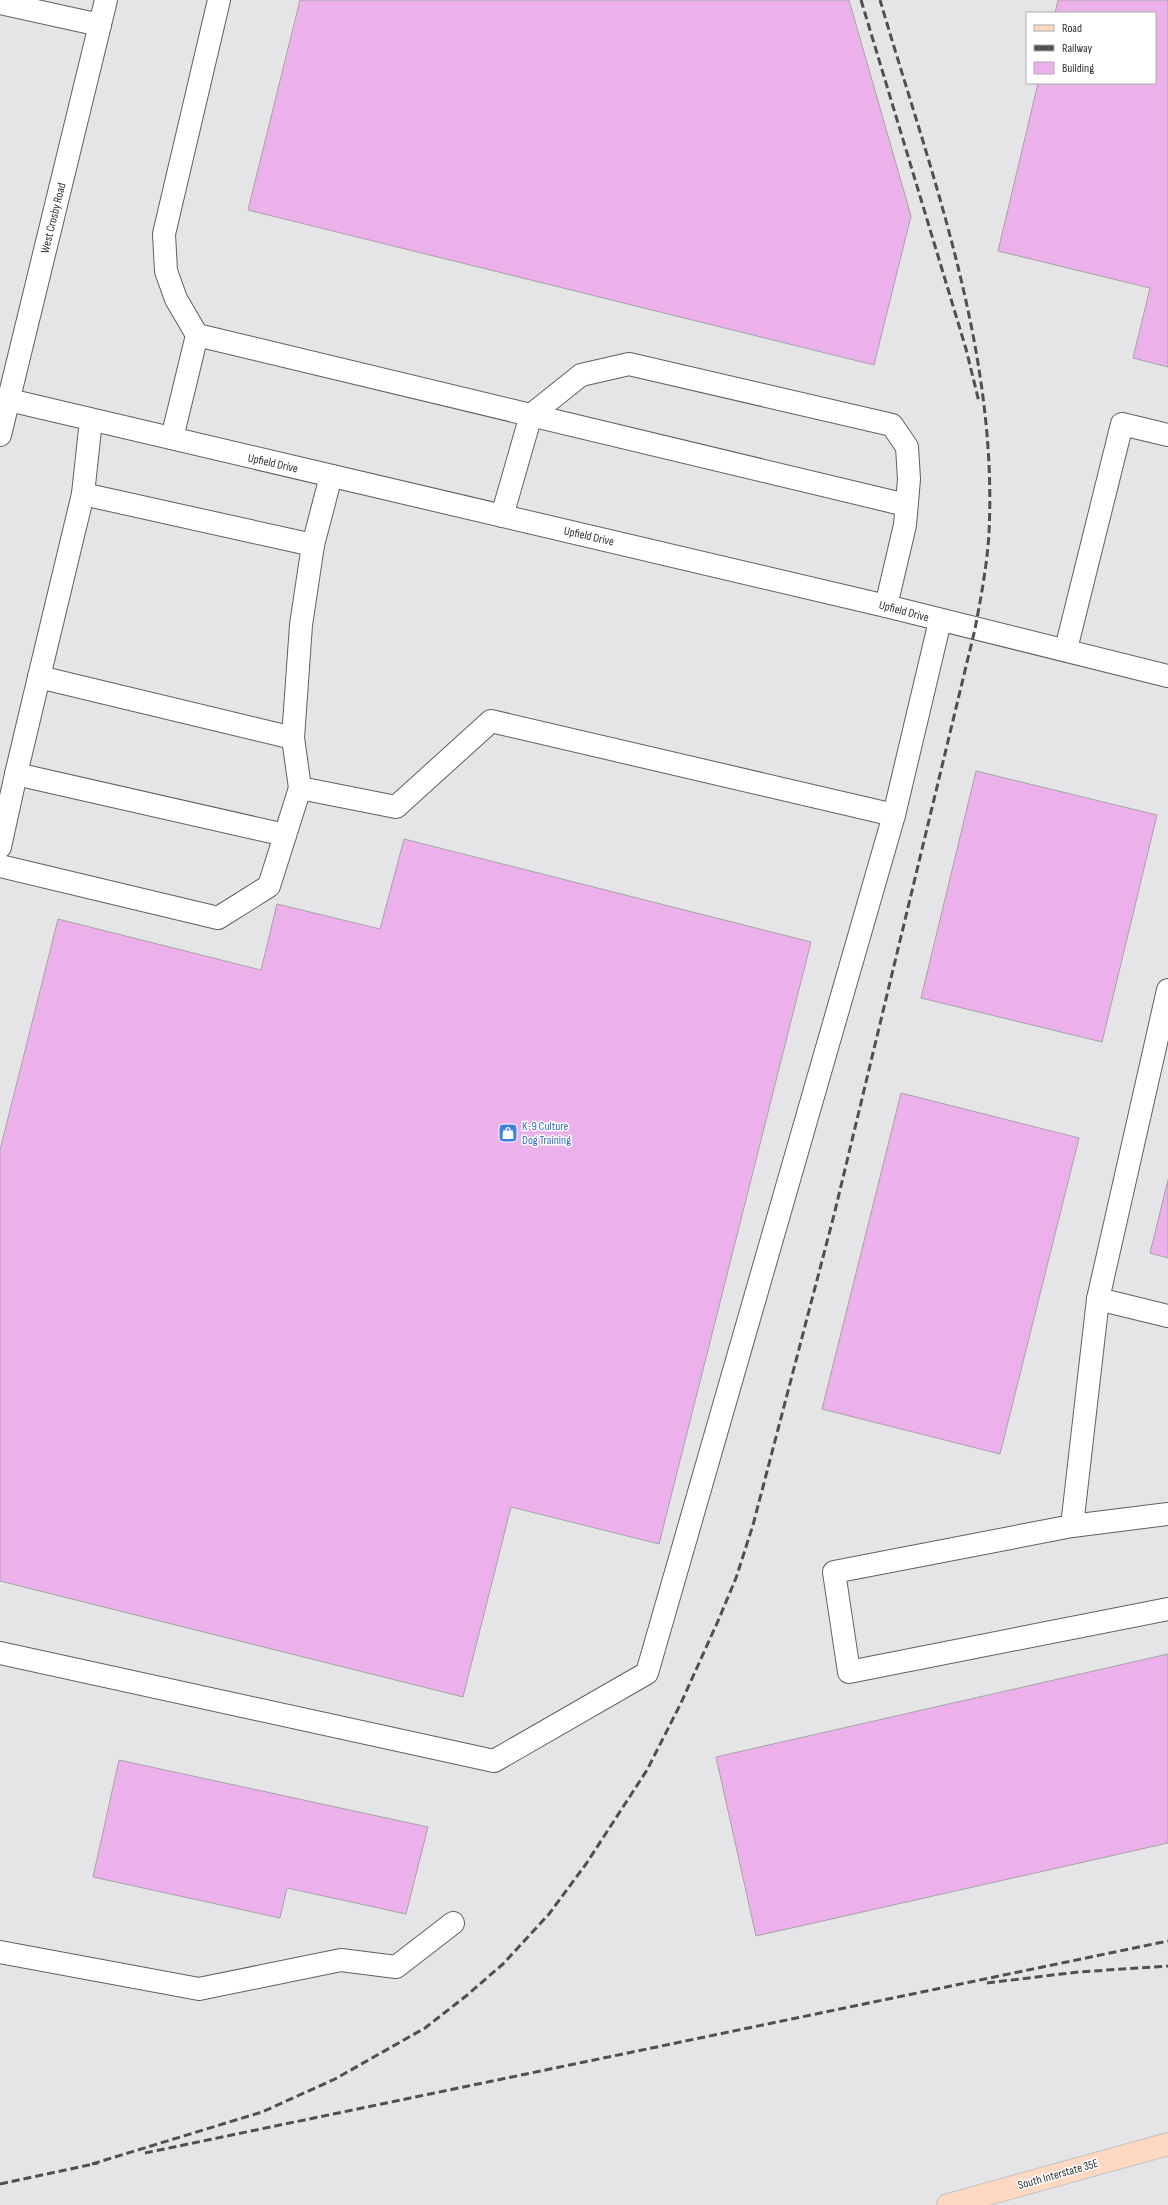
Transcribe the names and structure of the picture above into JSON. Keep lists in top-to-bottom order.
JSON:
{
  "streets": {
    "main road": ["South Interstate 35E"],
    "street": ["West Crosby Road", "Upfield Drive"]
  },
  "crossings": [
    ["West Crosby Road", "Upfield Drive"]
  ],
  "places": {
    "shop": ["K-9 Culture Dog Training"]
  },
  "legend": ["Road", "Railway", "Building"]
}
